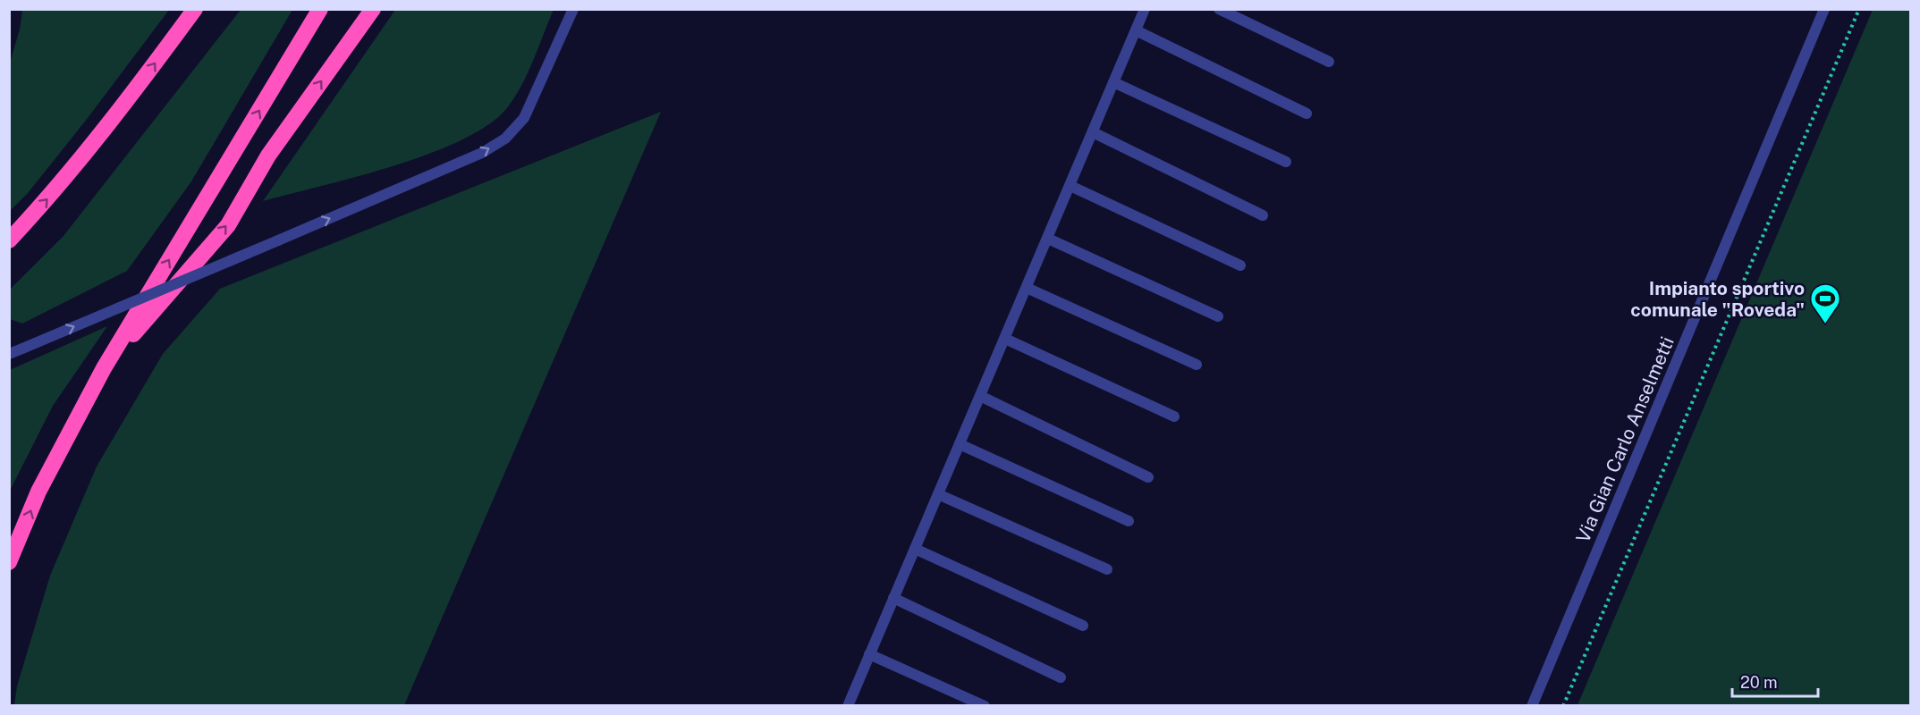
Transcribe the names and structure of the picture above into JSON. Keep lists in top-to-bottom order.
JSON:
{
  "streets": {
    "street": ["Via Gian Carlo Anselmetti"]
  },
  "places": {
    "sports": ["Impianto sportivo comunale \"Roveda\""]
  },
  "scale_bar": "20 m"
}
